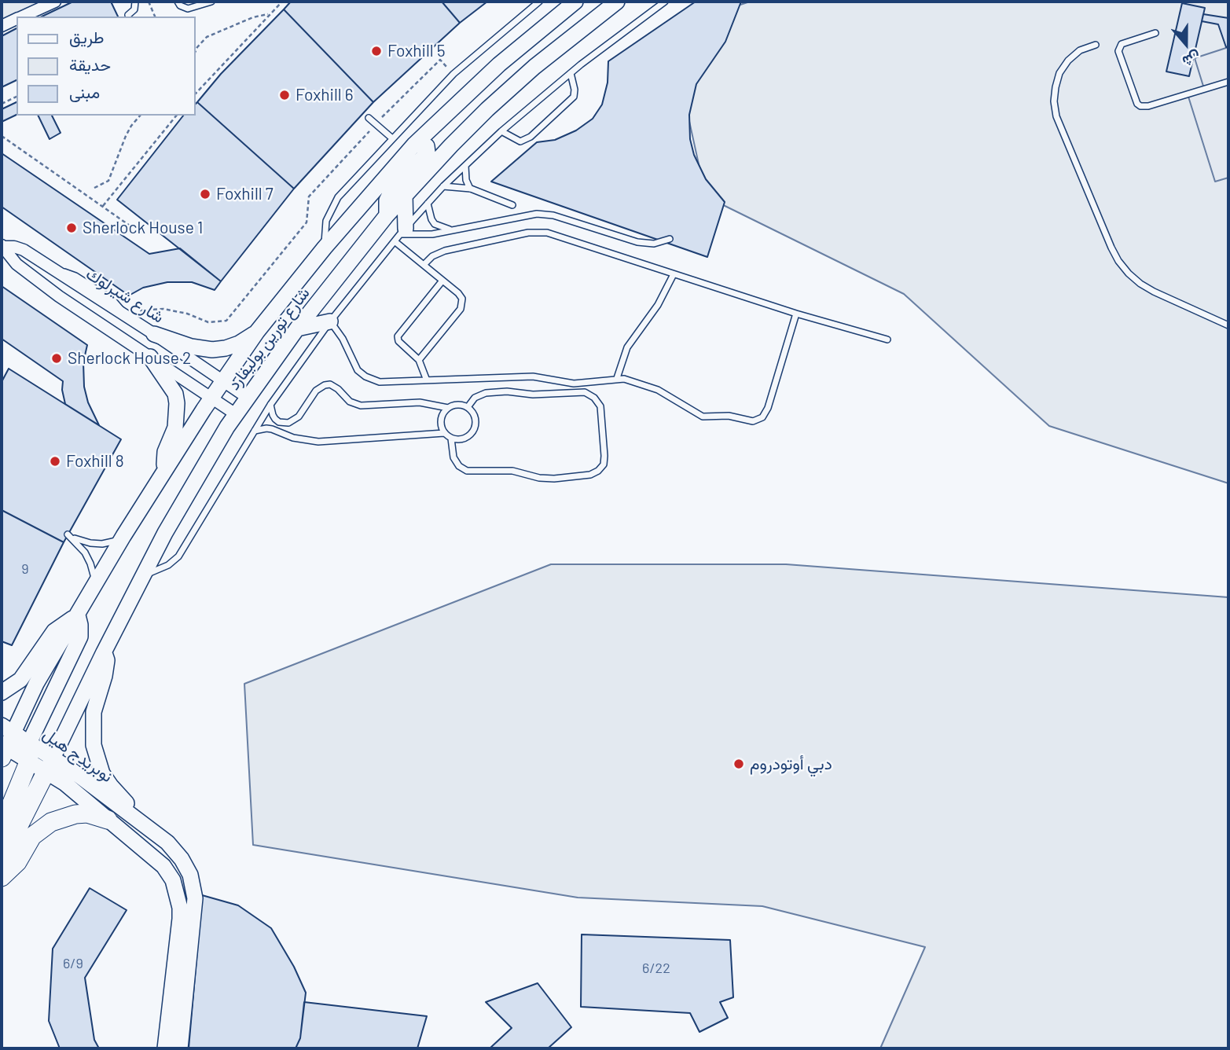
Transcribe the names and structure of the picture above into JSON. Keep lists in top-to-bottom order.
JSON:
{
  "streets": {
    "main road": ["شارع تورين بوليفارد", "نوبريدج هيل"],
    "street": ["شارع شيرلوك"]
  },
  "crossings": [
    ["شارع شيرلوك", "شارع تورين بوليفارد"],
    ["شارع تورين بوليفارد", "نوبريدج هيل"]
  ],
  "places": [
    "Foxhill 5",
    "Foxhill 6",
    "Foxhill 7",
    "Sherlock House 1",
    "Sherlock House 2",
    "Foxhill 8",
    "دبي أوتودروم"
  ],
  "house_numbers": ["9", "6/9", "6/22"],
  "legend": ["طريق", "حديقة", "مبنى"],
  "north": "bottom"
}
